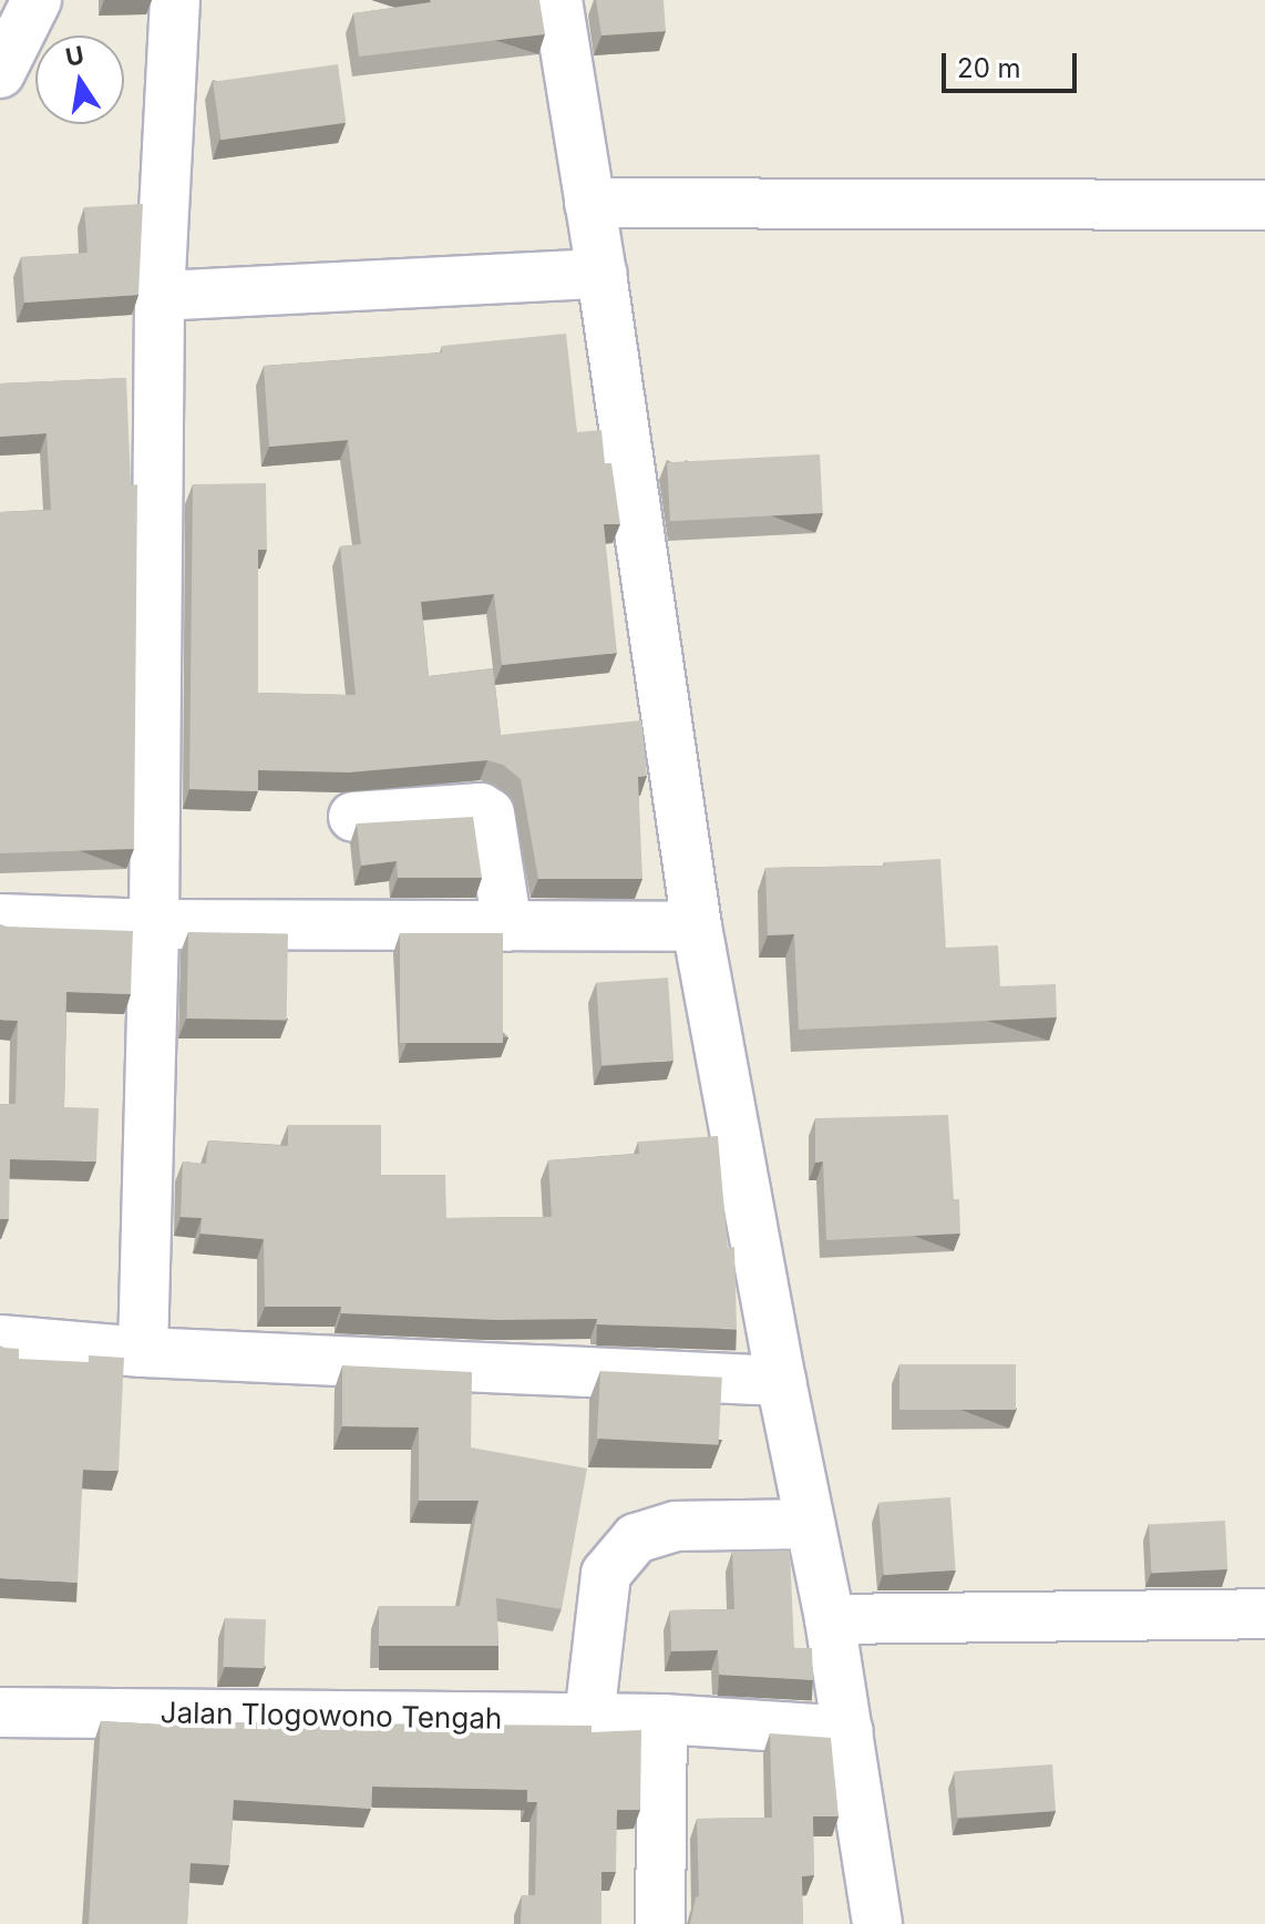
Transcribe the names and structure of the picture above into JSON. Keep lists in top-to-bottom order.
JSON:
{
  "streets": {
    "street": ["Jalan Tlogowono Tengah"]
  },
  "scale_bar": "20 m",
  "north": "top"
}
